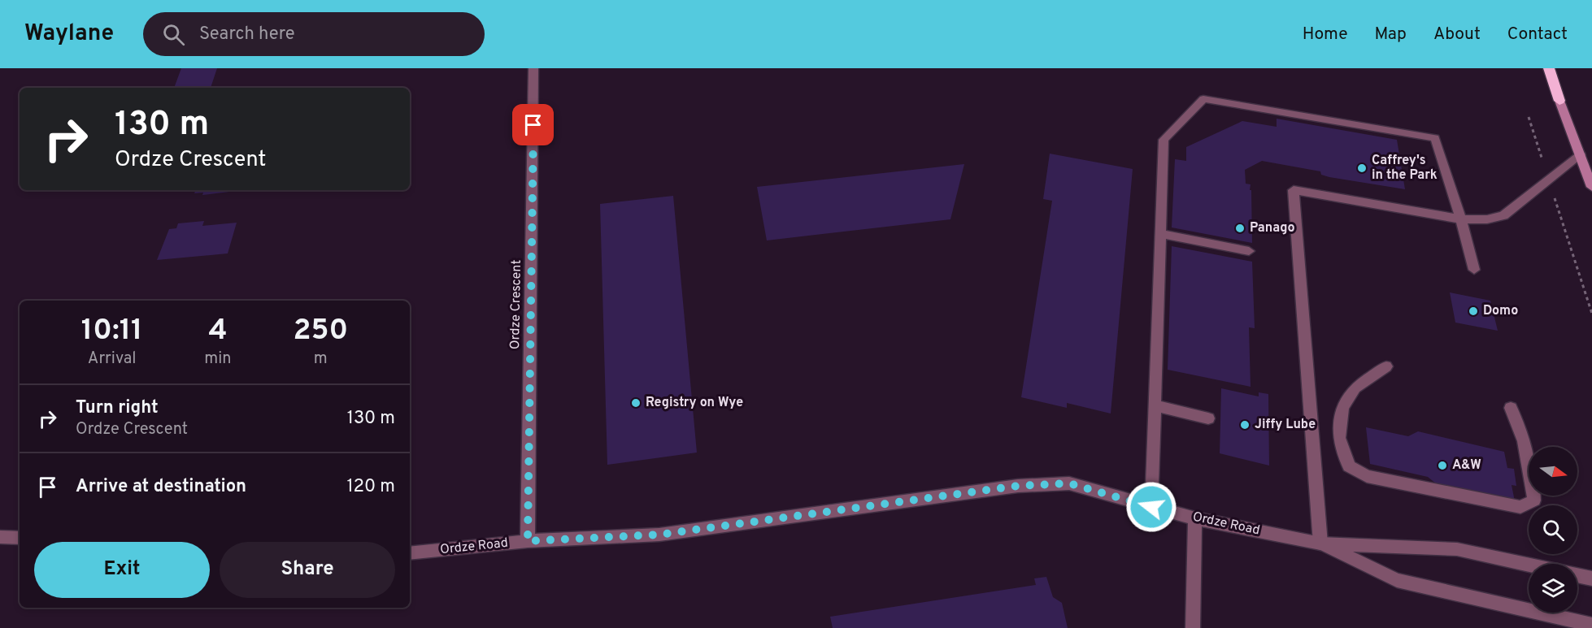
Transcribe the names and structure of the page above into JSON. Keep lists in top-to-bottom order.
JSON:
{
  "streets": {
    "street": ["Ordze Crescent", "Ordze Road"]
  },
  "crossings": [
    ["Ordze Crescent", "Ordze Road"]
  ],
  "places": [
    "Caffrey's in the Park",
    "Panago",
    "Domo",
    "Registry on Wye",
    "Jiffy Lube",
    "A&W"
  ],
  "north": "right",
  "page": {
    "header": "Waylane",
    "search": "Search here",
    "nav": [
      "Home",
      "Map",
      "About",
      "Contact"
    ],
    "turn": ["130 m", "Ordze Crescent"],
    "eta": [
      "10:11",
      "Arrival",
      "4",
      "min",
      "250",
      "m"
    ],
    "list": [
      {
        "name": "Turn right",
        "note": "Ordze Crescent",
        "value": "130 m"
      },
      {
        "name": "Arrive at destination",
        "value": "120 m"
      }
    ],
    "buttons": ["Exit", "Share"]
  }
}
